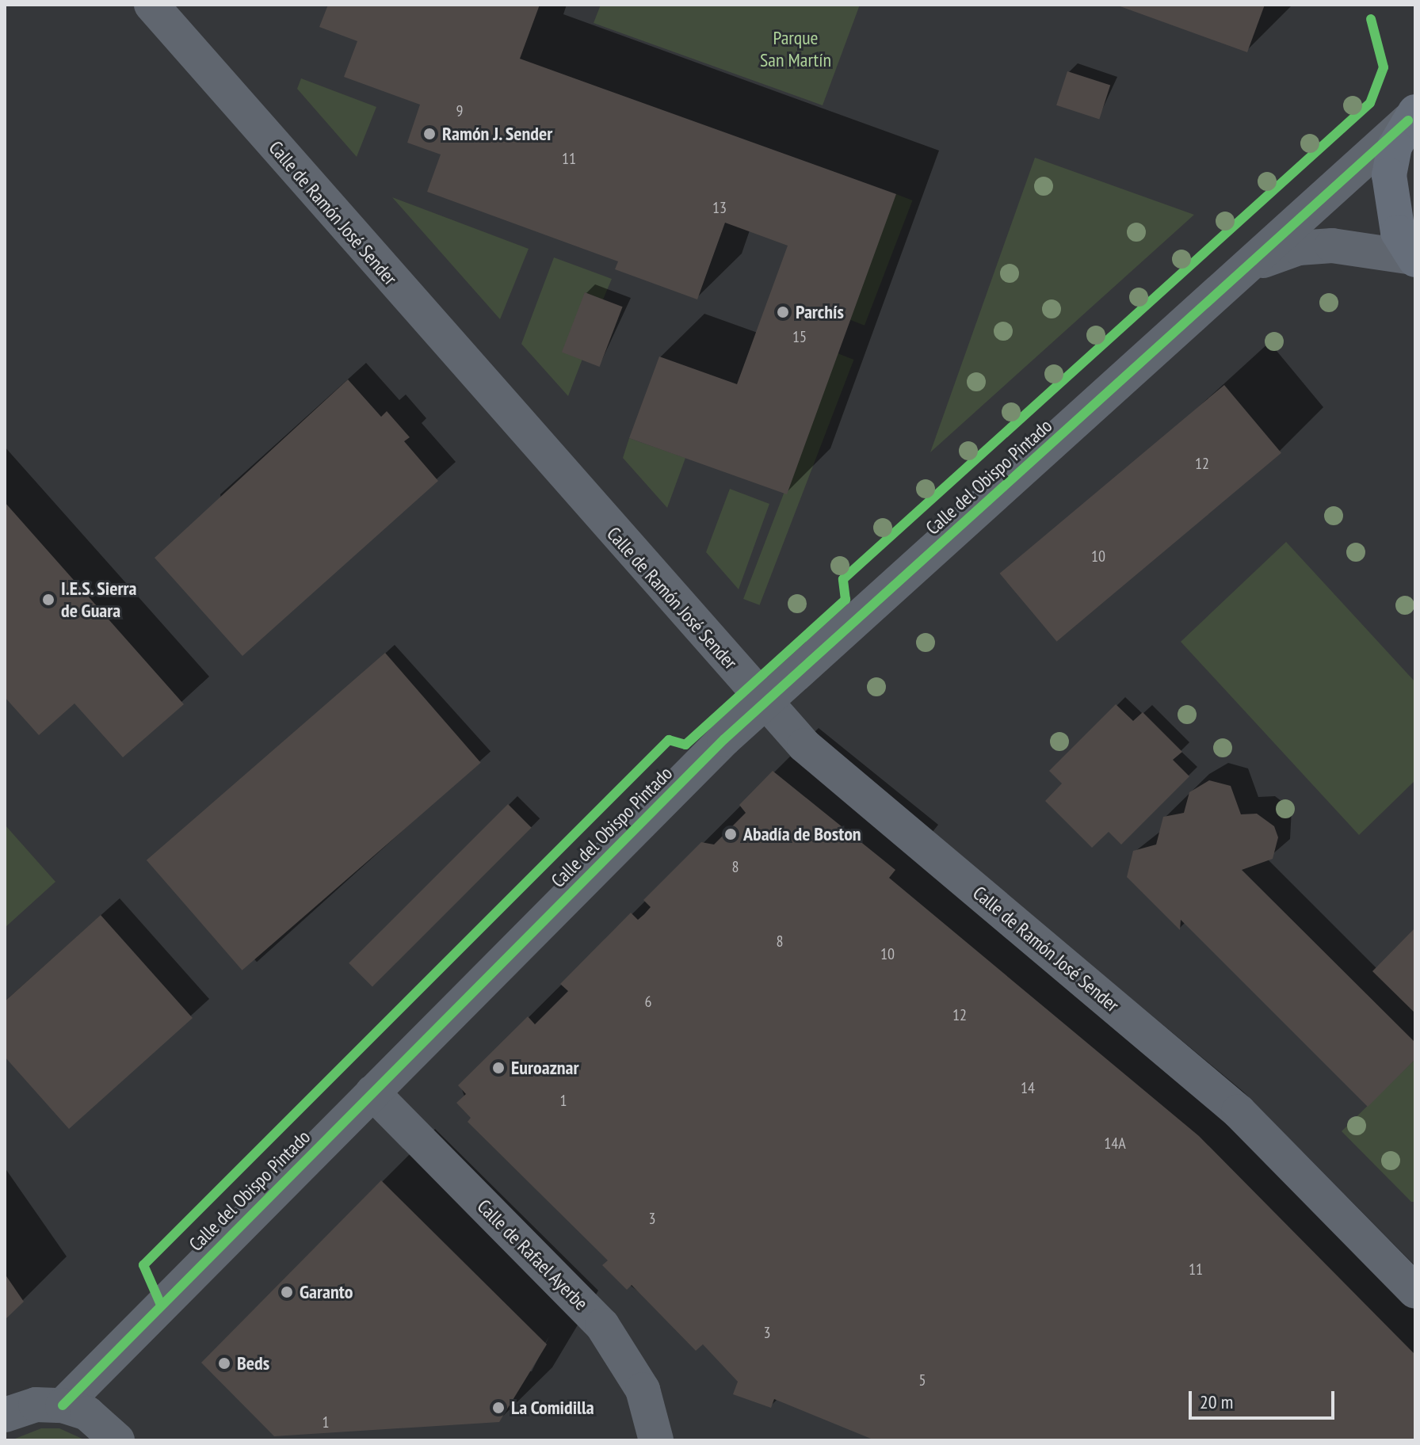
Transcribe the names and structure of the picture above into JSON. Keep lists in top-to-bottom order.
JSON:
{
  "streets": {
    "street": ["Calle de Ramón José Sender", "Calle del Obispo Pintado", "Calle de Rafael Ayerbe"]
  },
  "crossings": [
    ["Calle de Ramón José Sender", "Calle del Obispo Pintado"],
    ["Calle del Obispo Pintado", "Calle de Rafael Ayerbe"]
  ],
  "parks": ["Parque San Martín"],
  "places": [
    "Ramón J. Sender",
    "Parchís",
    "I.E.S. Sierra de Guara",
    "Abadía de Boston",
    "Euroaznar",
    "Garanto",
    "Beds",
    "La Comidilla"
  ],
  "house_numbers": [
    "9",
    "11",
    "13",
    "15",
    "12",
    "10",
    "8",
    "8",
    "10",
    "6",
    "12",
    "14",
    "1",
    "14A",
    "3",
    "11",
    "3",
    "5",
    "1"
  ],
  "scale_bar": "20 m"
}
